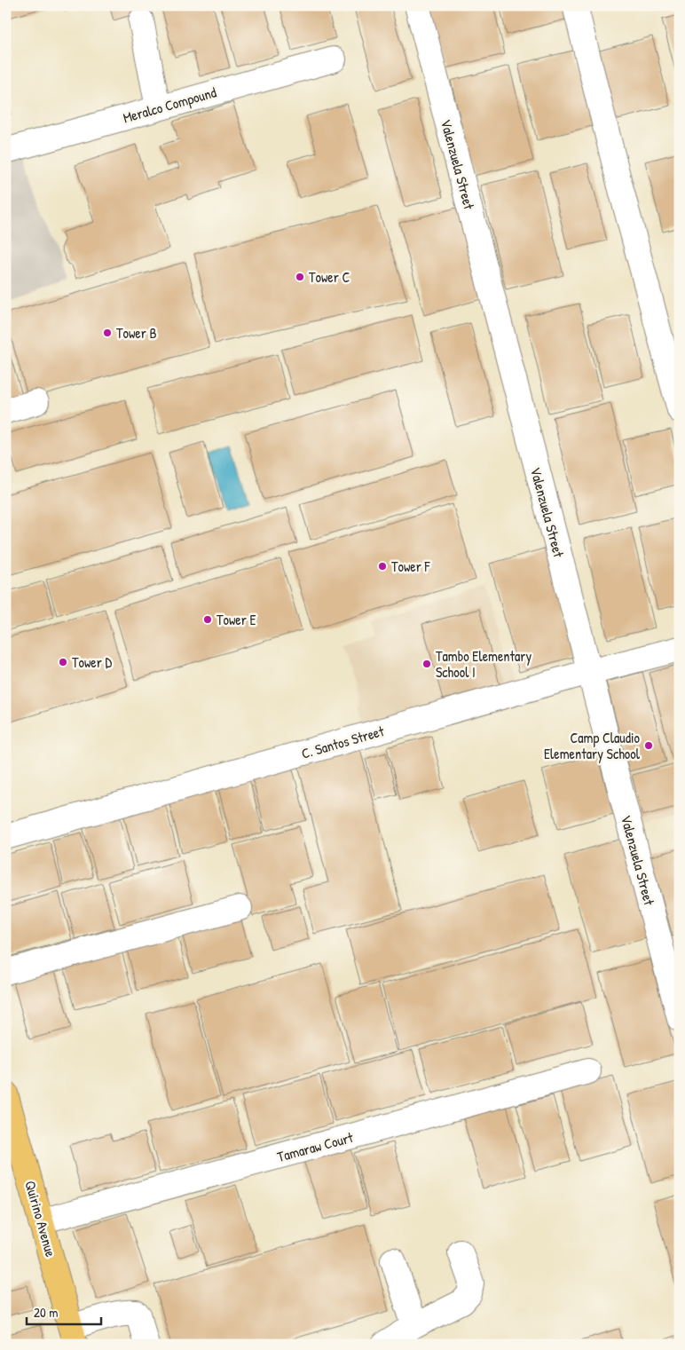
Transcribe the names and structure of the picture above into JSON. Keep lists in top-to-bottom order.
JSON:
{
  "streets": {
    "main road": ["Quirino Avenue"],
    "street": [
      "Meralco Compound",
      "Valenzuela Street",
      "C. Santos Street",
      "Tamaraw Court"
    ]
  },
  "crossings": [
    ["Valenzuela Street", "C. Santos Street"],
    ["Tamaraw Court", "Quirino Avenue"]
  ],
  "places": [
    "Tower C",
    "Tower B",
    "Tower F",
    "Tower E",
    "Tower D",
    "Tambo Elementary School I",
    "Camp Claudio Elementary School"
  ],
  "scale_bar": "20 m"
}
